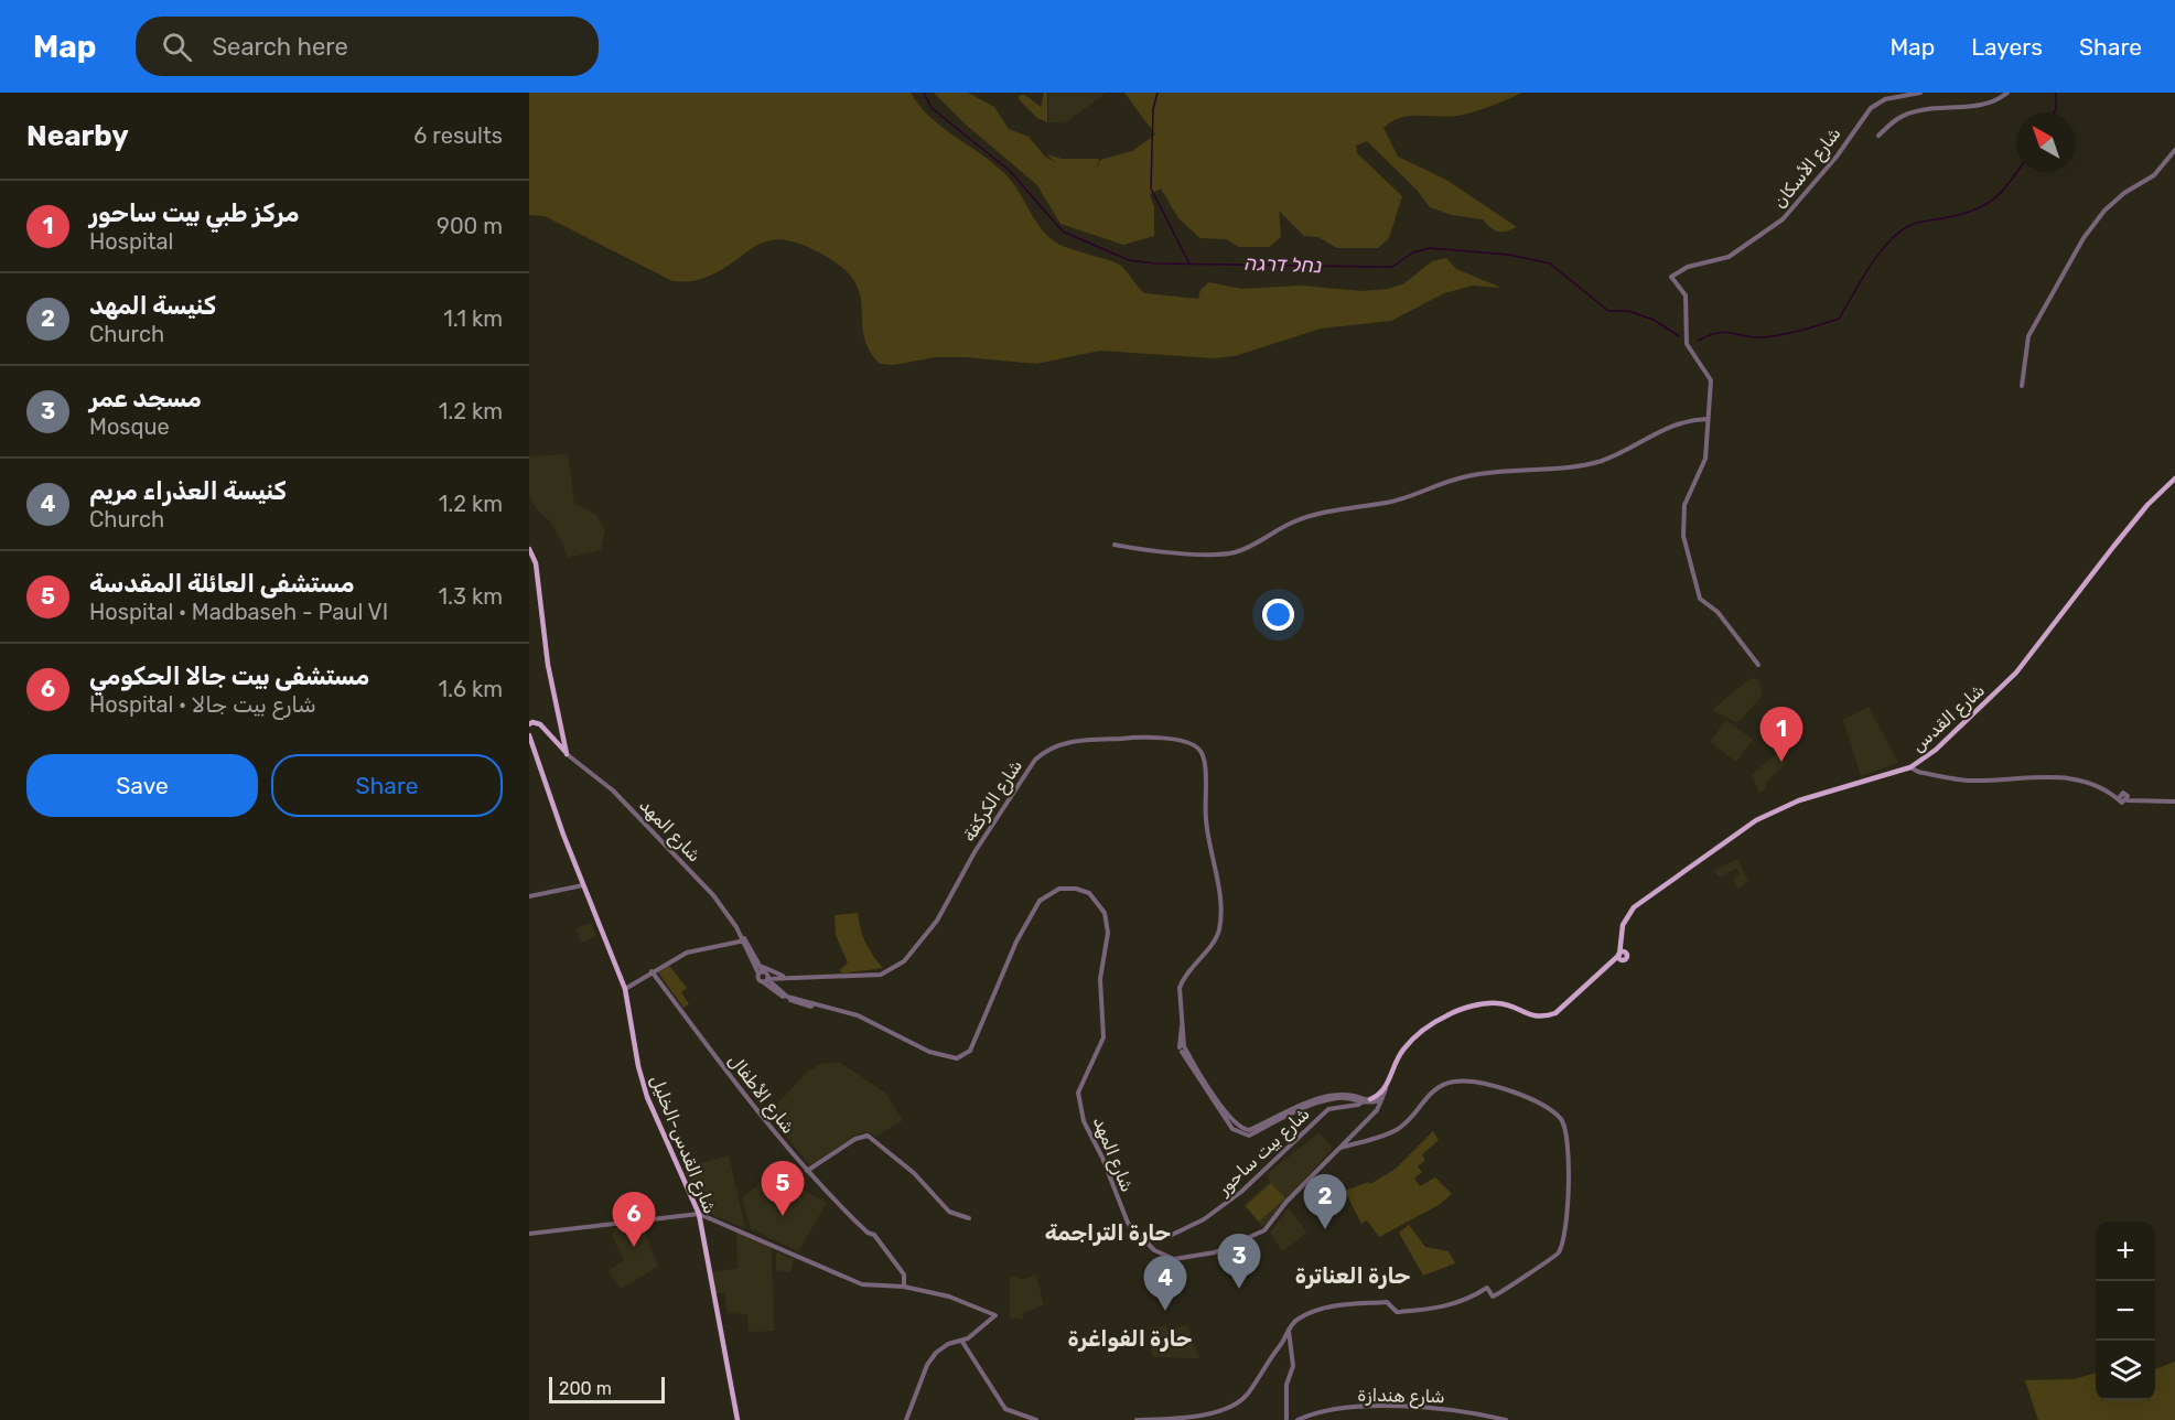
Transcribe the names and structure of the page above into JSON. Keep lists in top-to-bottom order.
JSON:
{
  "streets": {
    "main road": ["شارع القدس", "شارع القدس-الخليل"],
    "street": [
      "شارع الأسكان",
      "شارع الكركفة",
      "شارع المهد",
      "شارع الأطفال",
      "شارع بيت ساحور",
      "شارع هندازة"
    ]
  },
  "crossings": [
    ["شارع الكركفة", "شارع بيت ساحور"],
    ["شارع المهد", "شارع بيت ساحور"]
  ],
  "districts": ["حارة التراجمة", "حارة العناترة", "حارة الفواغرة"],
  "water": ["נחל דרגה"],
  "scale_bar": "200 m",
  "north": "top left",
  "page": {
    "header": "Map",
    "search": "Search here",
    "nav": ["Map", "Layers", "Share"],
    "heading": ["Nearby", "6 results"],
    "list": [
      {
        "mark": "1",
        "name": "مركز طبي بيت ساحور",
        "note": "Hospital",
        "value": "900 m"
      },
      {
        "mark": "2",
        "name": "كنيسة المهد",
        "note": "Church",
        "value": "1.1 km"
      },
      {
        "mark": "3",
        "name": "مسجد عمر",
        "note": "Mosque",
        "value": "1.2 km"
      },
      {
        "mark": "4",
        "name": "كنيسة العذراء مريم",
        "note": "Church",
        "value": "1.2 km"
      },
      {
        "mark": "5",
        "name": "مستشفى العائلة المقدسة",
        "note": "Hospital · Madbaseh - Paul VI",
        "value": "1.3 km"
      },
      {
        "mark": "6",
        "name": "مستشفى بيت جالا الحكومي",
        "note": "Hospital · شارع بيت جالا",
        "value": "1.6 km"
      }
    ],
    "pins": [
      "1",
      "5",
      "2",
      "6",
      "3",
      "4"
    ],
    "buttons": ["Save", "Share"],
    "map_buttons": ["+", "−"],
    "scale": "200 m"
  }
}
